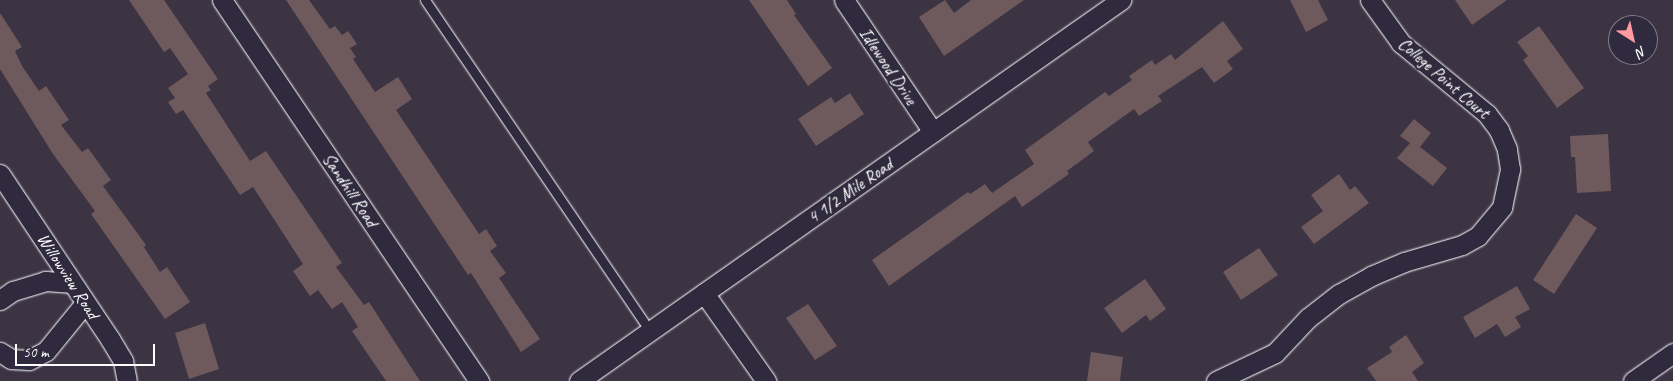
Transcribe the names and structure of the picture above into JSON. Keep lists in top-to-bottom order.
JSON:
{
  "streets": {
    "street": [
      "Idlewood Drive",
      "College Point Court",
      "Sandhill Road",
      "4 1/2 Mile Road",
      "Willowview Road"
    ]
  },
  "crossings": [
    ["Idlewood Drive", "4 1/2 Mile Road"]
  ],
  "scale_bar": "50 m",
  "north": "bottom right"
}
